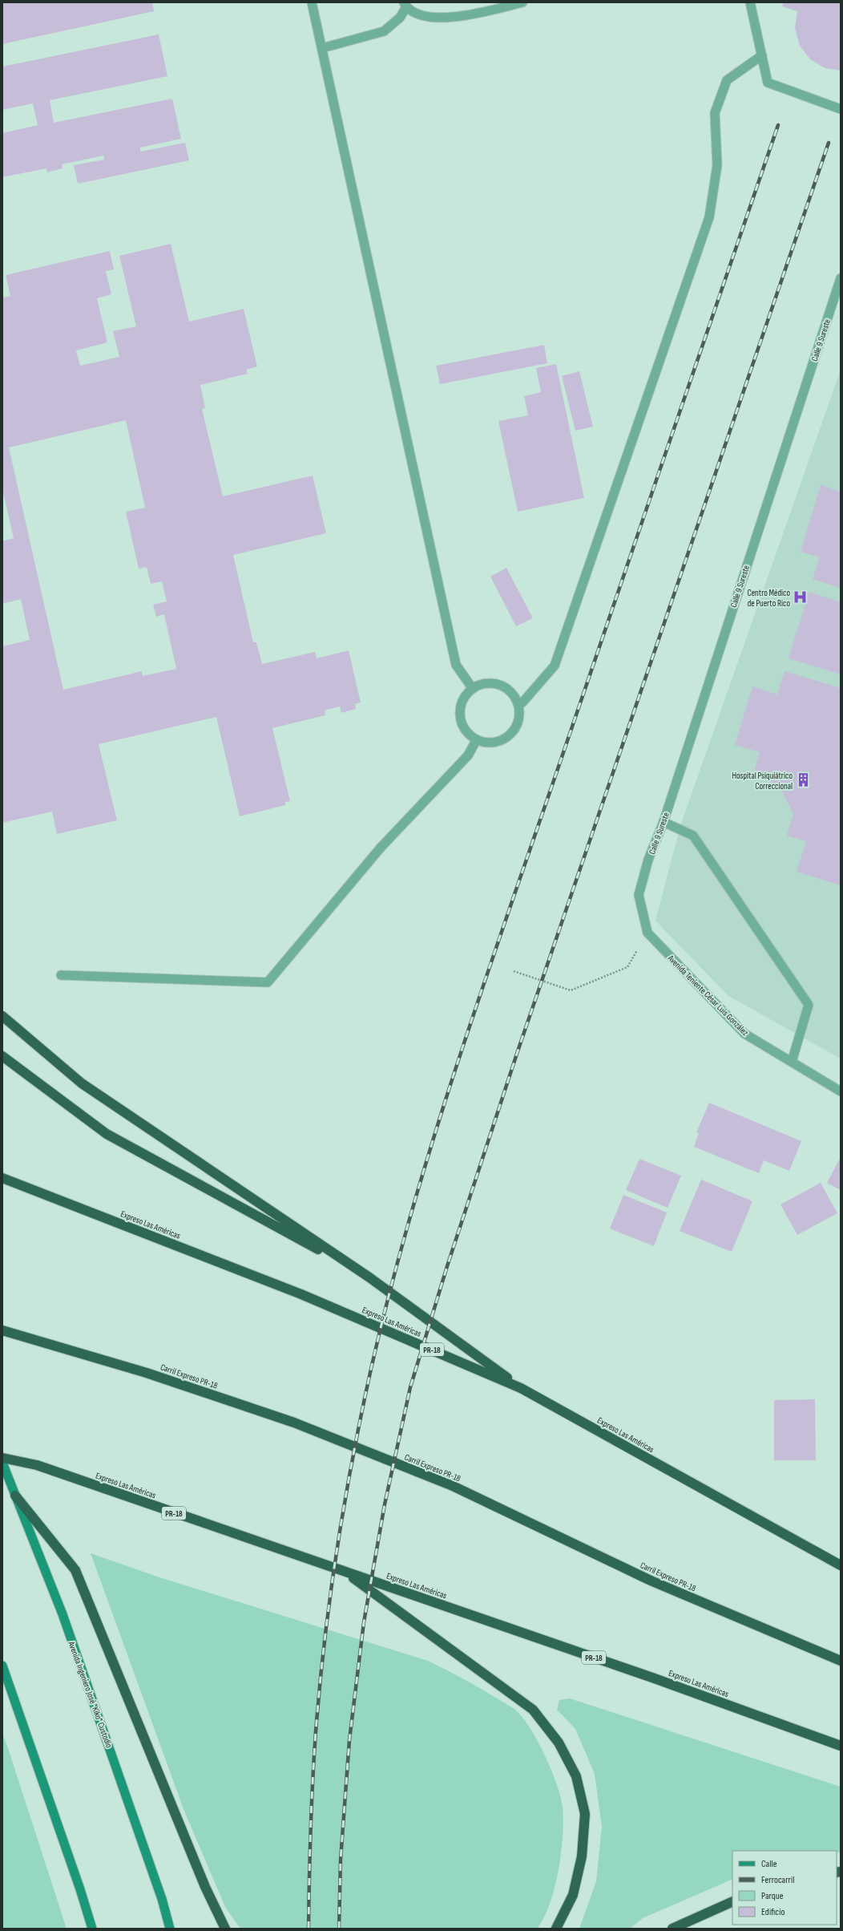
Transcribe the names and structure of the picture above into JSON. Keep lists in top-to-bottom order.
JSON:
{
  "streets": {
    "highway": ["Expreso Las Américas", "PR-18", "Carril Expreso PR-18"],
    "main road": ["Avenida Ingeniero José \"Kiko\" Custodio"],
    "street": ["Calle 9 Sureste", "Avenida Teniente César Luis González"]
  },
  "crossings": [
    ["Calle 9 Sureste", "Avenida Teniente César Luis González"]
  ],
  "places": {
    "hospital": ["Centro Médico de Puerto Rico"],
    "building": ["Hospital Psiquiátrico Correccional"]
  },
  "legend": [
    "Calle",
    "Ferrocarril",
    "Parque",
    "Edificio"
  ]
}
